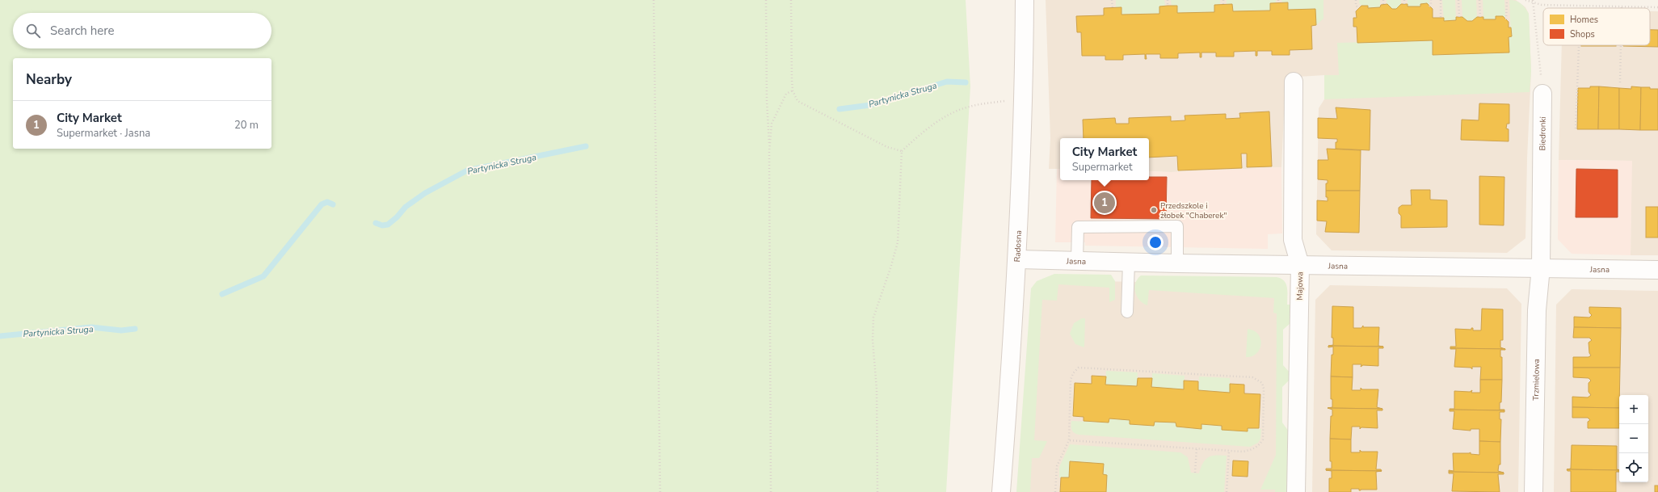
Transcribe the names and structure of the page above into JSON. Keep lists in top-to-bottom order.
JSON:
{
  "streets": {
    "street": [
      "Biedronki",
      "Radosna",
      "Jasna",
      "Majowa",
      "Trzmielowa"
    ]
  },
  "crossings": [
    ["Biedronki", "Jasna"],
    ["Biedronki", "Trzmielowa"],
    ["Radosna", "Jasna"],
    ["Jasna", "Majowa"],
    ["Jasna", "Trzmielowa"]
  ],
  "water": ["Partynicka Struga"],
  "places": ["Przedszkole i żłobek \"Chaberek\""],
  "legend": ["Homes", "Shops"],
  "page": {
    "search": "Search here",
    "heading": "Nearby",
    "list": [
      {
        "mark": "1",
        "name": "City Market",
        "note": "Supermarket · Jasna",
        "value": "20 m"
      }
    ],
    "popup": ["City Market", "Supermarket"],
    "pins": "1",
    "map_buttons": ["+", "−"]
  }
}
